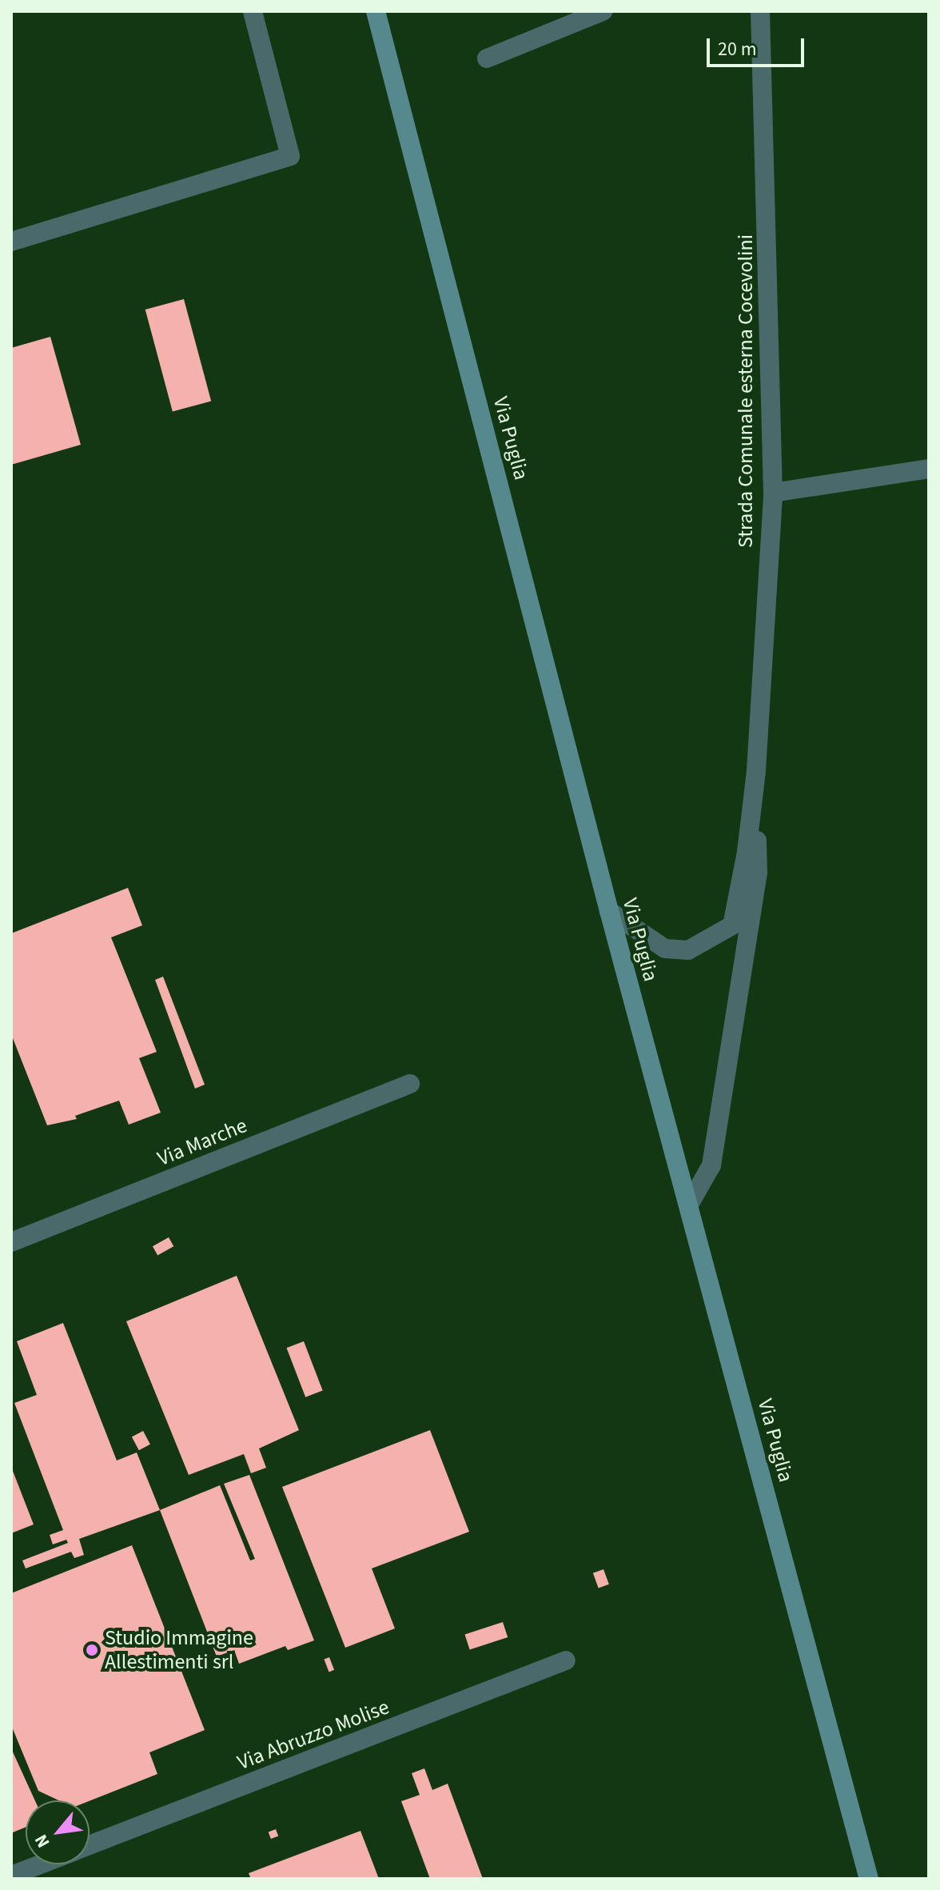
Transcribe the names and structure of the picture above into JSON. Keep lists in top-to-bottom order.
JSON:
{
  "streets": {
    "main road": ["Via Puglia"],
    "street": ["Strada Comunale esterna Cocevolini", "Via Marche", "Via Abruzzo Molise"]
  },
  "places": ["Studio Immagine Allestimenti srl"],
  "scale_bar": "20 m",
  "north": "bottom left"
}
